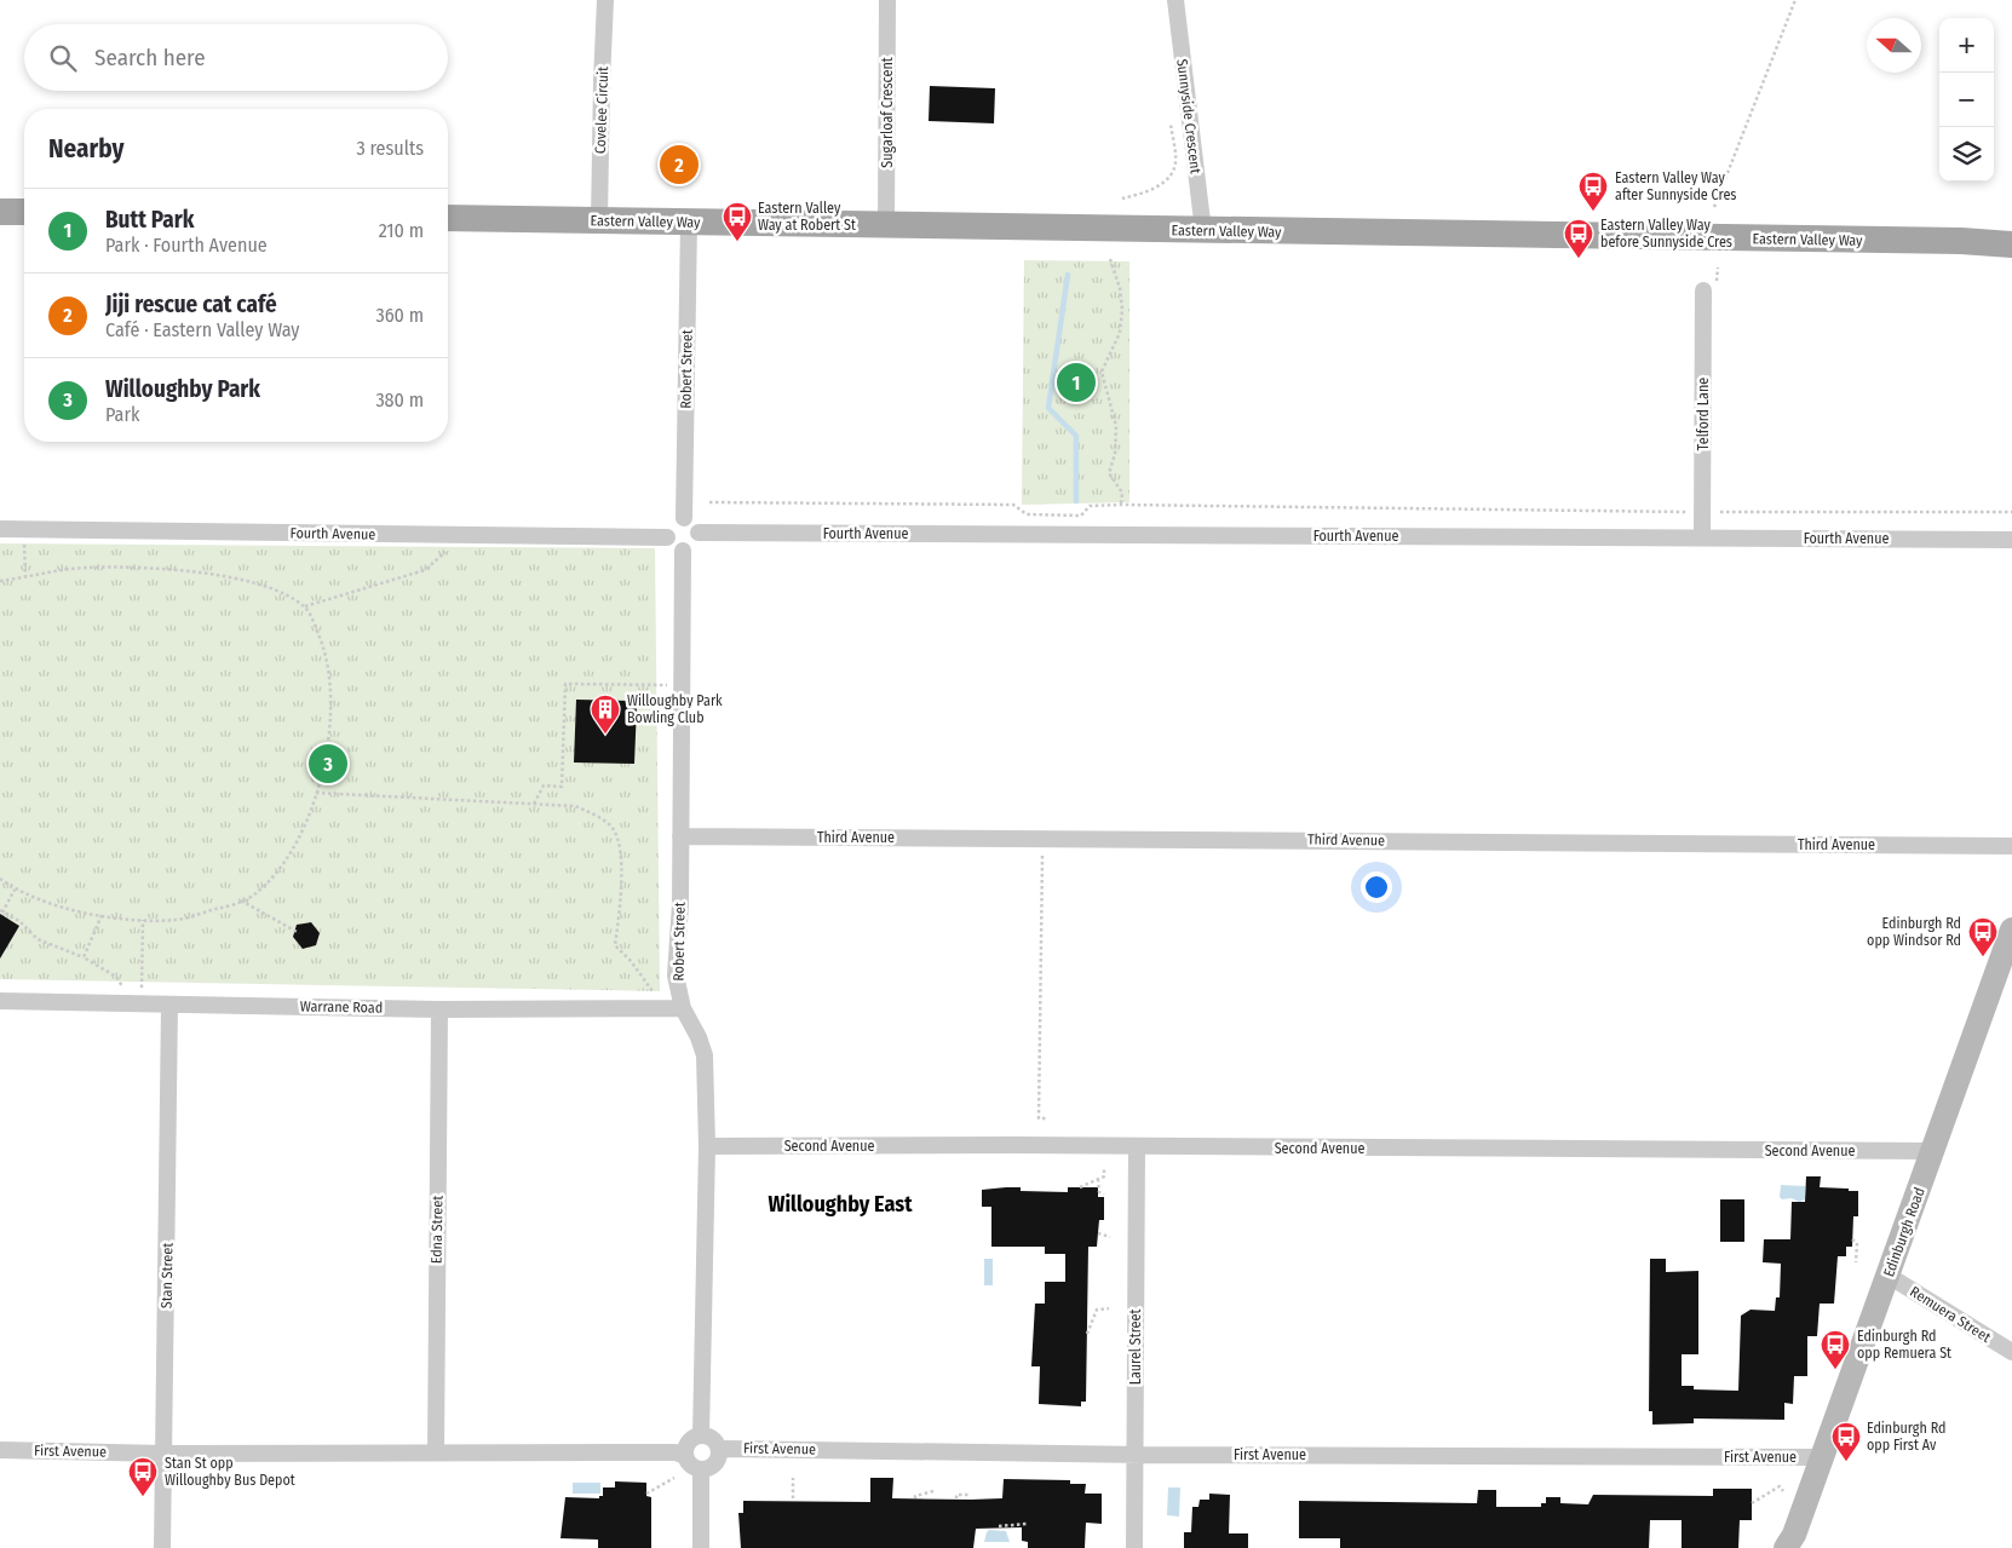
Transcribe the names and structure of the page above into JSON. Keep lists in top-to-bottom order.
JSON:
{
  "streets": {
    "main road": ["Eastern Valley Way", "Edinburgh Road"],
    "street": [
      "Covelee Circuit",
      "Sugarloaf Crescent",
      "Sunnyside Crescent",
      "Robert Street",
      "Telford Lane",
      "Fourth Avenue",
      "Third Avenue",
      "Warrane Road",
      "Second Avenue",
      "Edna Street",
      "Stan Street",
      "Remuera Street",
      "Laurel Street",
      "First Avenue"
    ]
  },
  "crossings": [
    ["Covelee Circuit", "Eastern Valley Way"],
    ["Sugarloaf Crescent", "Eastern Valley Way"],
    ["Sunnyside Crescent", "Eastern Valley Way"],
    ["Eastern Valley Way", "Robert Street"],
    ["Robert Street", "Fourth Avenue"],
    ["Robert Street", "Third Avenue"],
    ["Robert Street", "Warrane Road"],
    ["Robert Street", "Second Avenue"],
    ["Robert Street", "First Avenue"],
    ["Telford Lane", "Fourth Avenue"],
    ["Warrane Road", "Edna Street"],
    ["Warrane Road", "Stan Street"],
    ["Second Avenue", "Edinburgh Road"],
    ["Second Avenue", "Laurel Street"],
    ["Edna Street", "First Avenue"],
    ["Edinburgh Road", "Remuera Street"],
    ["Edinburgh Road", "First Avenue"],
    ["Stan Street", "First Avenue"],
    ["Laurel Street", "First Avenue"]
  ],
  "districts": ["Willoughby East"],
  "places": {
    "bus stop": [
      "Eastern Valley Way after Sunnyside Cres",
      "Eastern Valley Way at Robert St",
      "Eastern Valley Way before Sunnyside Cres",
      "Edinburgh Rd opp Windsor Rd",
      "Edinburgh Rd opp Remuera St",
      "Edinburgh Rd opp First Av",
      "Stan St opp Willoughby Bus Depot"
    ],
    "building": ["Willoughby Park Bowling Club"]
  },
  "north": "left",
  "page": {
    "map_buttons": ["+", "−"],
    "search": "Search here",
    "heading": ["Nearby", "3 results"],
    "pins": ["2", "1", "3"],
    "list": [
      {
        "mark": "1",
        "name": "Butt Park",
        "note": "Park · Fourth Avenue",
        "value": "210 m"
      },
      {
        "mark": "2",
        "name": "Jiji rescue cat café",
        "note": "Café · Eastern Valley Way",
        "value": "360 m"
      },
      {
        "mark": "3",
        "name": "Willoughby Park",
        "note": "Park",
        "value": "380 m"
      }
    ]
  }
}
